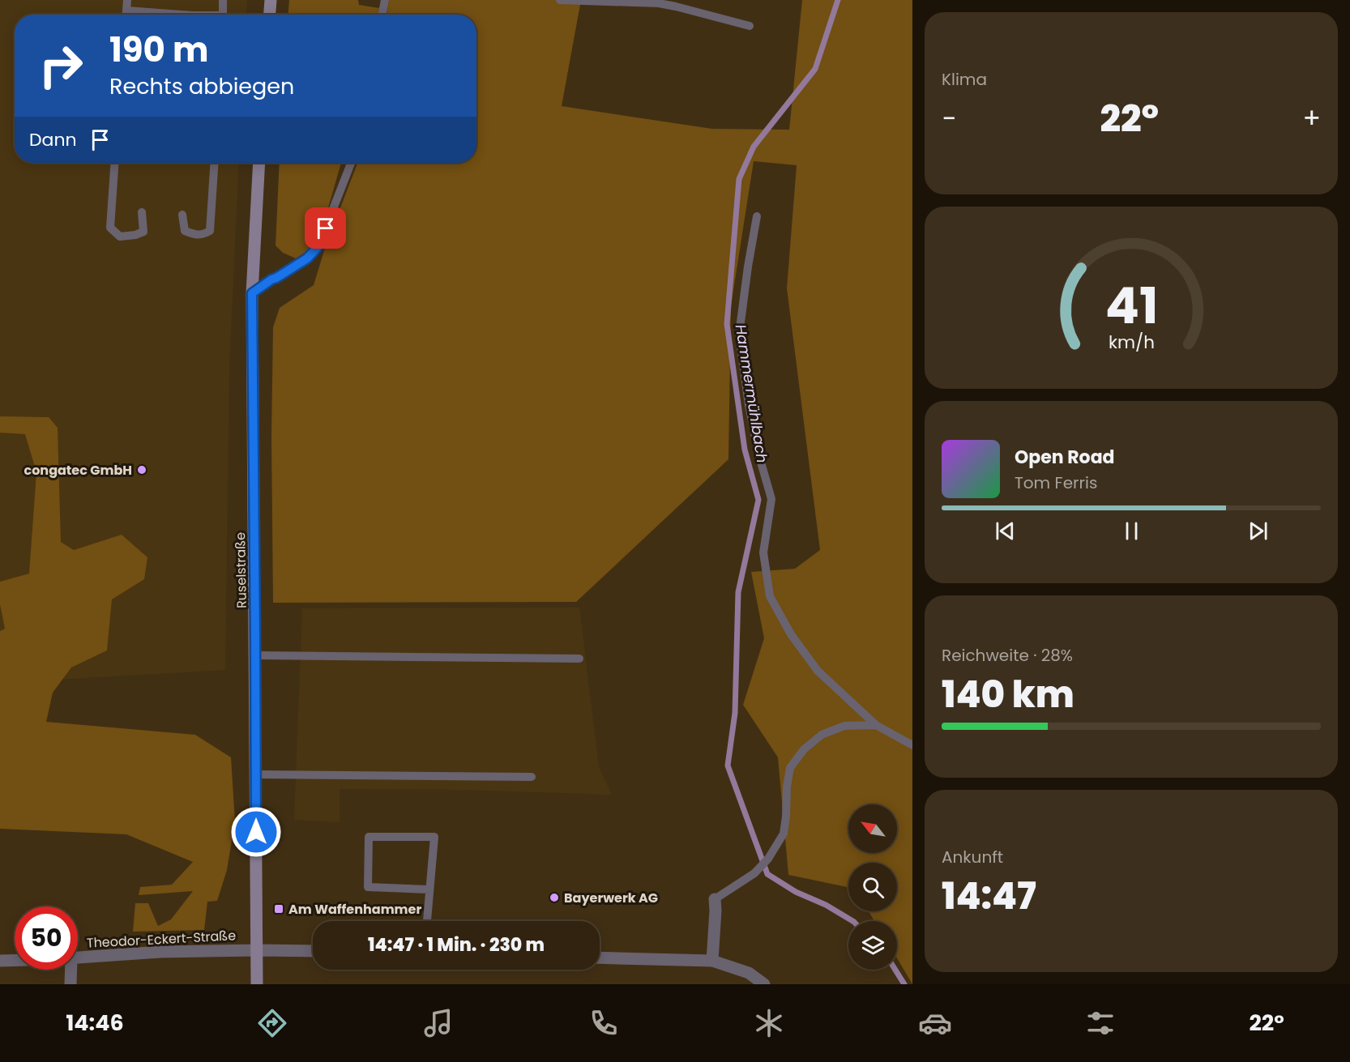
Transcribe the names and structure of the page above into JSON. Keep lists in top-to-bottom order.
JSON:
{
  "streets": {
    "main road": ["Ruselstraße"],
    "street": ["Theodor-Eckert-Straße"]
  },
  "crossings": [
    ["Ruselstraße", "Theodor-Eckert-Straße"]
  ],
  "water": ["Hammermühlbach"],
  "places": {
    "other": ["congatec GmbH", "Bayerwerk AG"],
    "transit": ["Am Waffenhammer"]
  },
  "north": "top left",
  "page": {
    "tile": [
      "Klima",
      ["Reichweite · 28%", "140 km"],
      ["Ankunft", "14:47"]
    ],
    "turn": ["190 m", "Rechts abbiegen"],
    "heat": ["−", "22°", "+"],
    "then": "Dann",
    "song": ["Open Road", "Tom Ferris"],
    "limit": "50",
    "trip": "14:47 · 1 Min. · 230 m",
    "tabs": ["14:46", "22°"],
    "gauge": ["41", "km/h"]
  }
}
